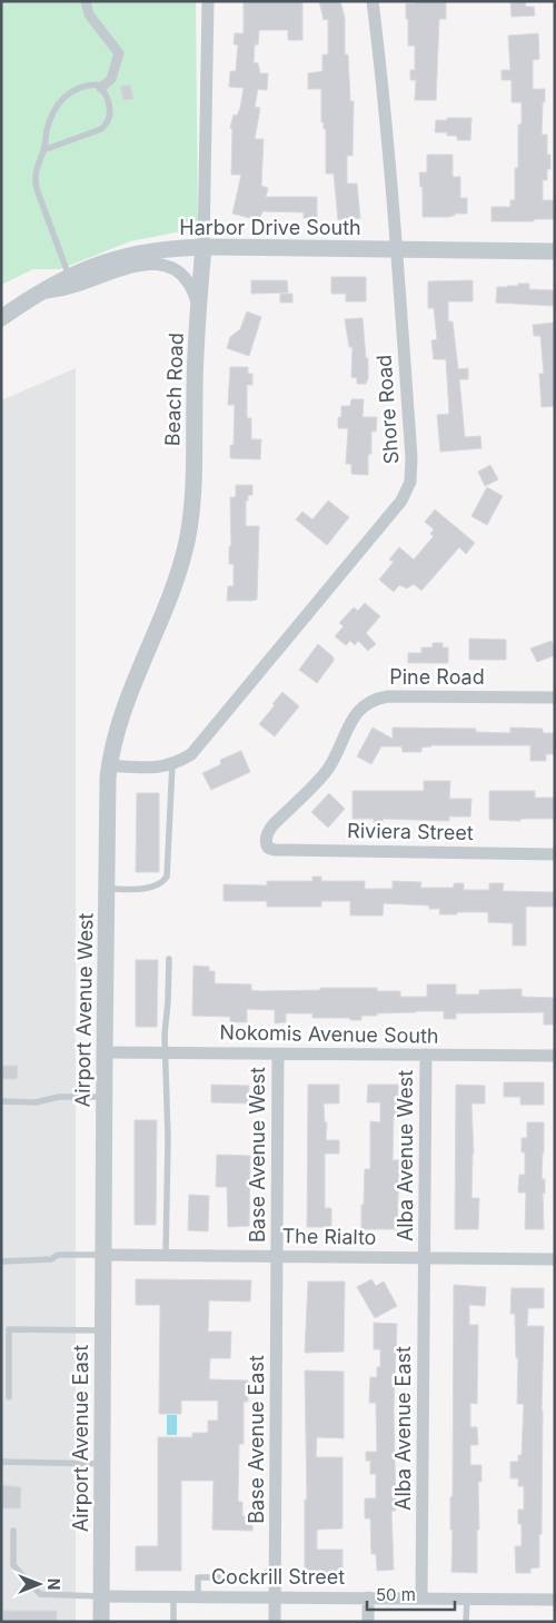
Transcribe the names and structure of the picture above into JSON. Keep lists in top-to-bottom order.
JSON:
{
  "streets": {
    "street": [
      "Harbor Drive South",
      "Beach Road",
      "Shore Road",
      "Pine Road",
      "Riviera Street",
      "Airport Avenue West",
      "Nokomis Avenue South",
      "Base Avenue West",
      "Alba Avenue West",
      "The Rialto",
      "Alba Avenue East",
      "Airport Avenue East",
      "Base Avenue East",
      "Cockrill Street"
    ]
  },
  "crossings": [
    ["Harbor Drive South", "Beach Road"],
    ["Harbor Drive South", "Shore Road"],
    ["Beach Road", "Shore Road"],
    ["Beach Road", "Airport Avenue West"],
    ["Shore Road", "Airport Avenue West"],
    ["Pine Road", "Riviera Street"],
    ["Airport Avenue West", "Nokomis Avenue South"],
    ["Airport Avenue West", "The Rialto"],
    ["Airport Avenue West", "Airport Avenue East"],
    ["Nokomis Avenue South", "Base Avenue West"],
    ["Nokomis Avenue South", "Alba Avenue West"],
    ["Base Avenue West", "The Rialto"],
    ["Base Avenue West", "Base Avenue East"],
    ["Alba Avenue West", "The Rialto"],
    ["Alba Avenue West", "Alba Avenue East"],
    ["The Rialto", "Alba Avenue East"],
    ["The Rialto", "Airport Avenue East"],
    ["The Rialto", "Base Avenue East"],
    ["Alba Avenue East", "Cockrill Street"],
    ["Airport Avenue East", "Cockrill Street"],
    ["Base Avenue East", "Cockrill Street"]
  ],
  "scale_bar": "50 m",
  "north": "right"
}
